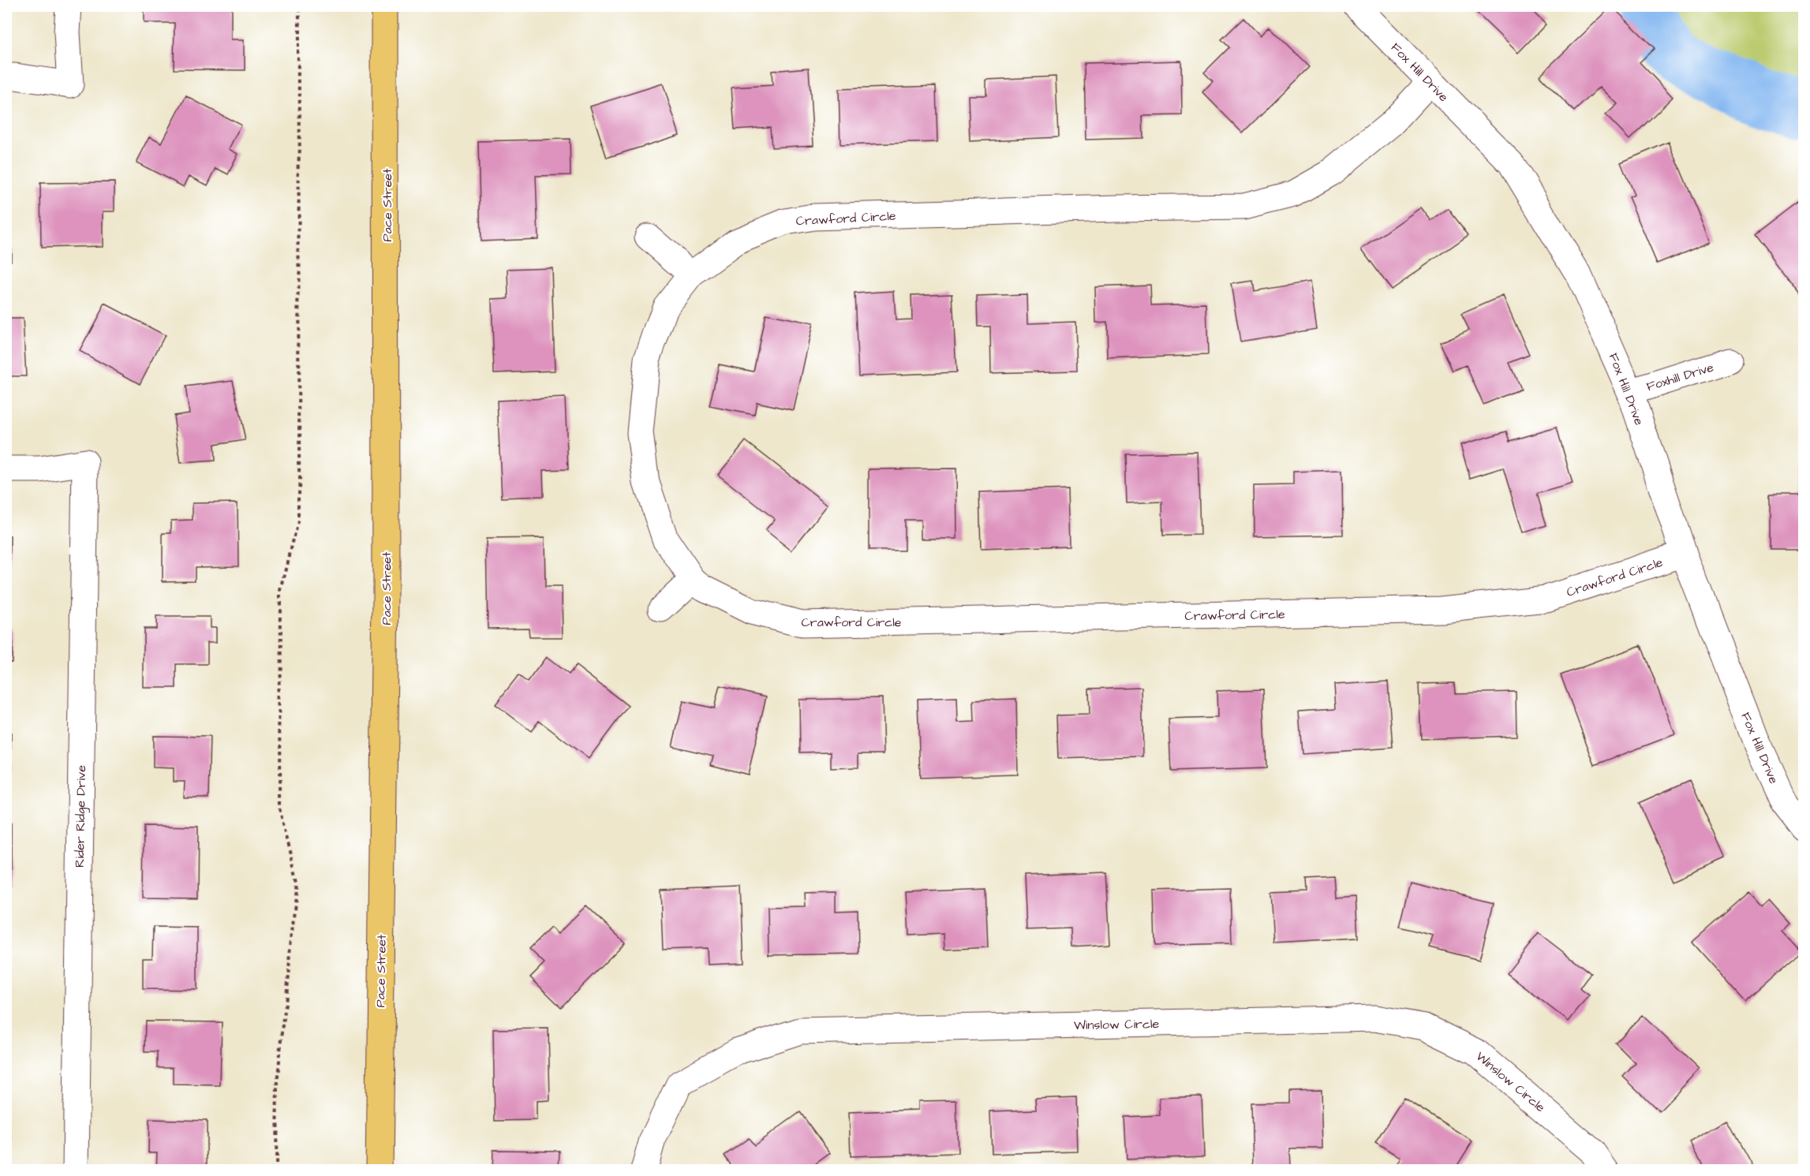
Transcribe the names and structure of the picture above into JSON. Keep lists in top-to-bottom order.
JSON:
{
  "streets": {
    "main road": ["Pace Street"],
    "street": [
      "Fox Hill Drive",
      "Crawford Circle",
      "Foxhill Drive",
      "Rider Ridge Drive",
      "Winslow Circle"
    ]
  },
  "crossings": [
    ["Fox Hill Drive", "Crawford Circle"],
    ["Fox Hill Drive", "Foxhill Drive"]
  ]
}
